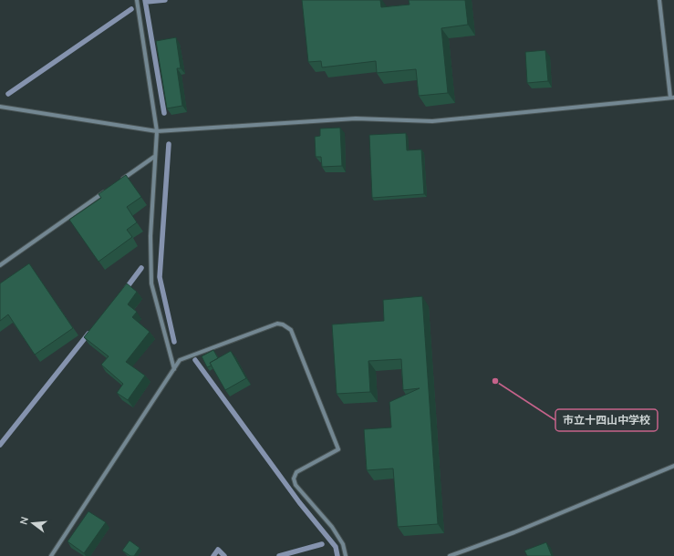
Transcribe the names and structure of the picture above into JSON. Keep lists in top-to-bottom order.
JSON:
{
  "places": ["市立十四山中学校"],
  "north": "left"
}
